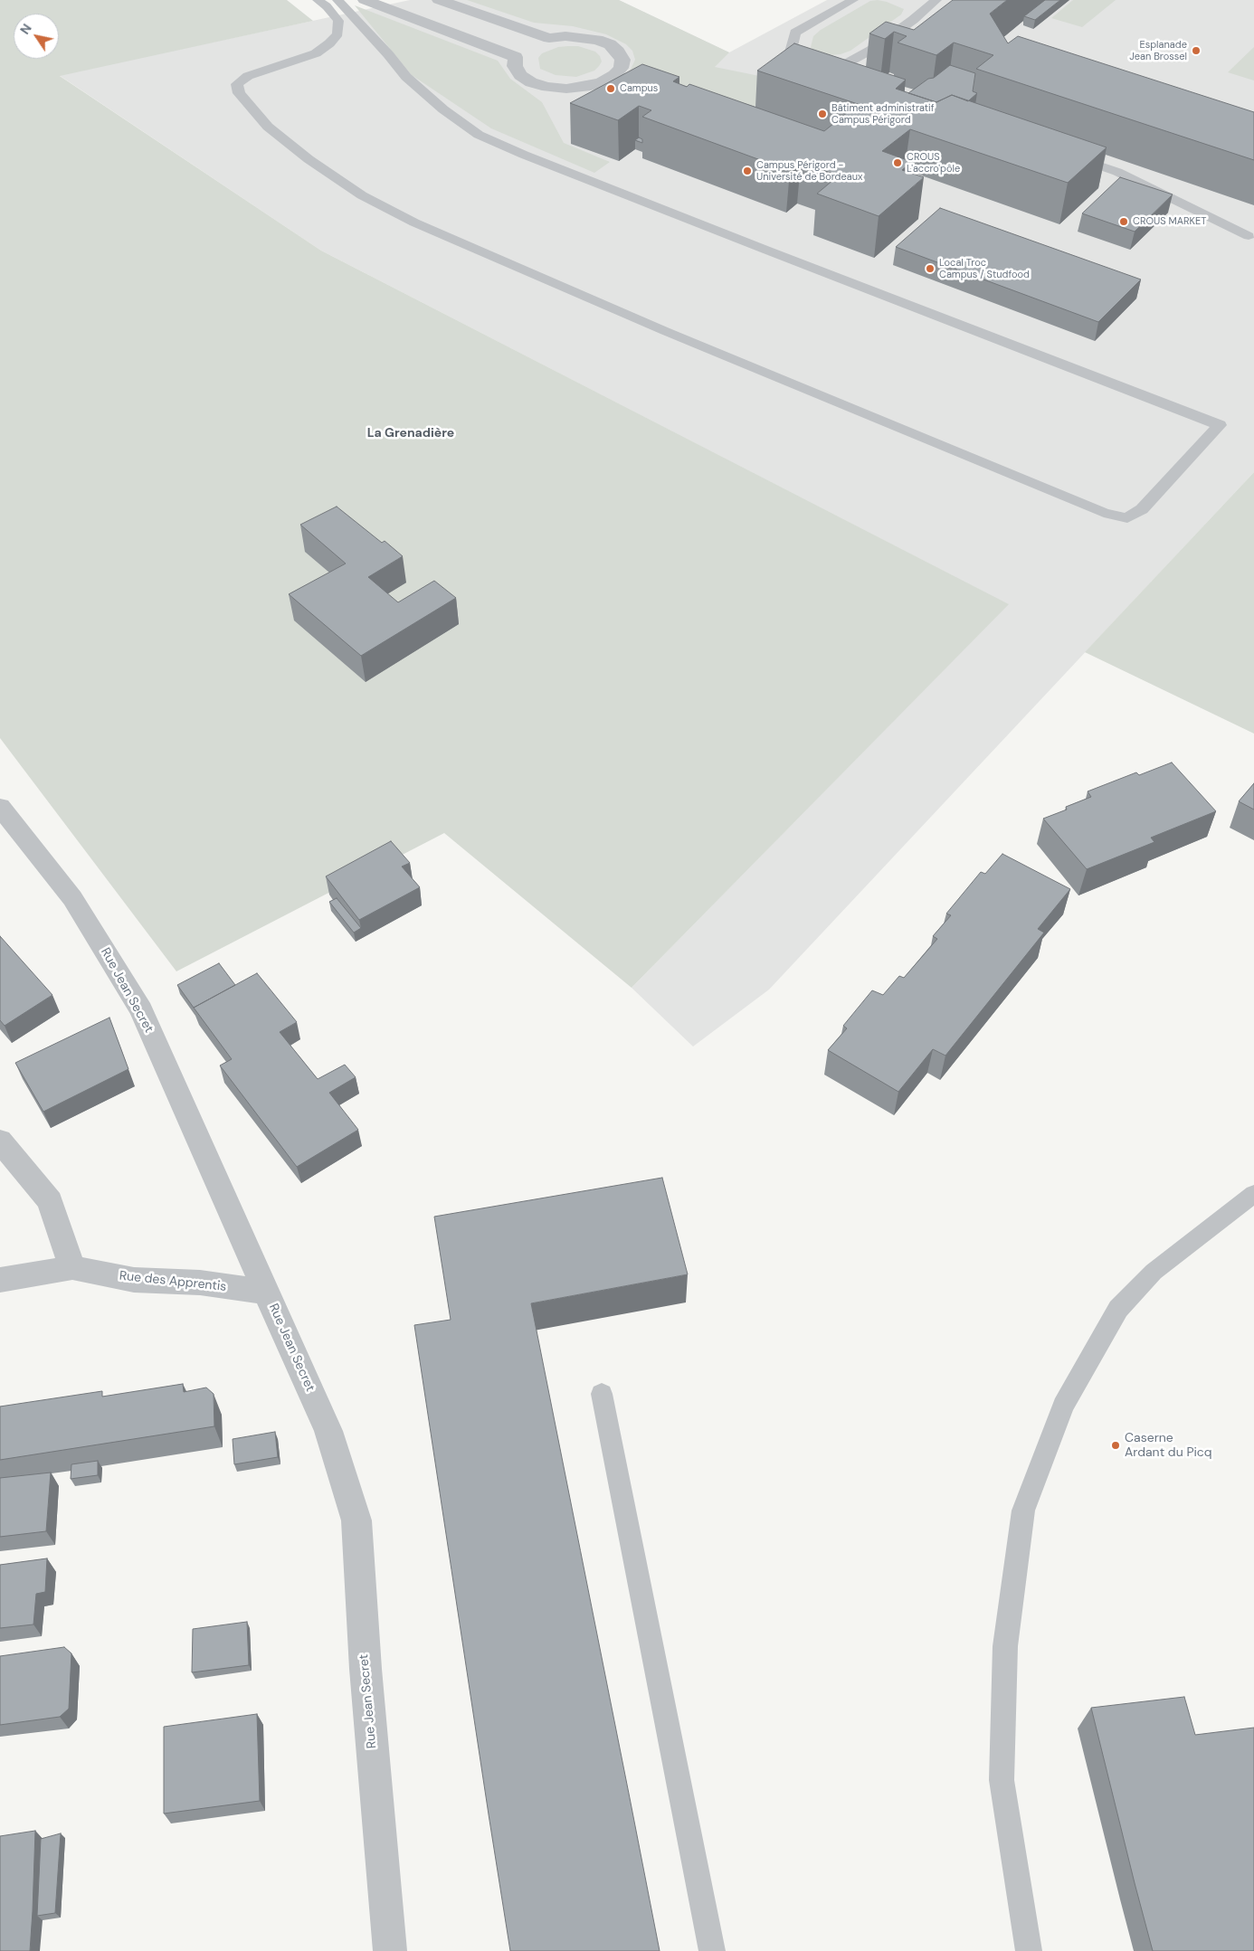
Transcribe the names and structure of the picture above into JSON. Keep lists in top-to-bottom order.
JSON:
{
  "streets": {
    "street": ["Rue Jean Secret", "Rue des Apprentis"]
  },
  "crossings": [
    ["Rue Jean Secret", "Rue des Apprentis"]
  ],
  "districts": ["La Grenadière"],
  "places": [
    "Esplanade Jean Brossel",
    "Campus",
    "Bâtiment administratif Campus Périgord",
    "CROUS L'accro'pôle",
    "Campus Périgord - Université de Bordeaux",
    "CROUS MARKET",
    "Local Troc Campus / Studfood",
    "Caserne Ardant du Picq"
  ],
  "north": "top left"
}
